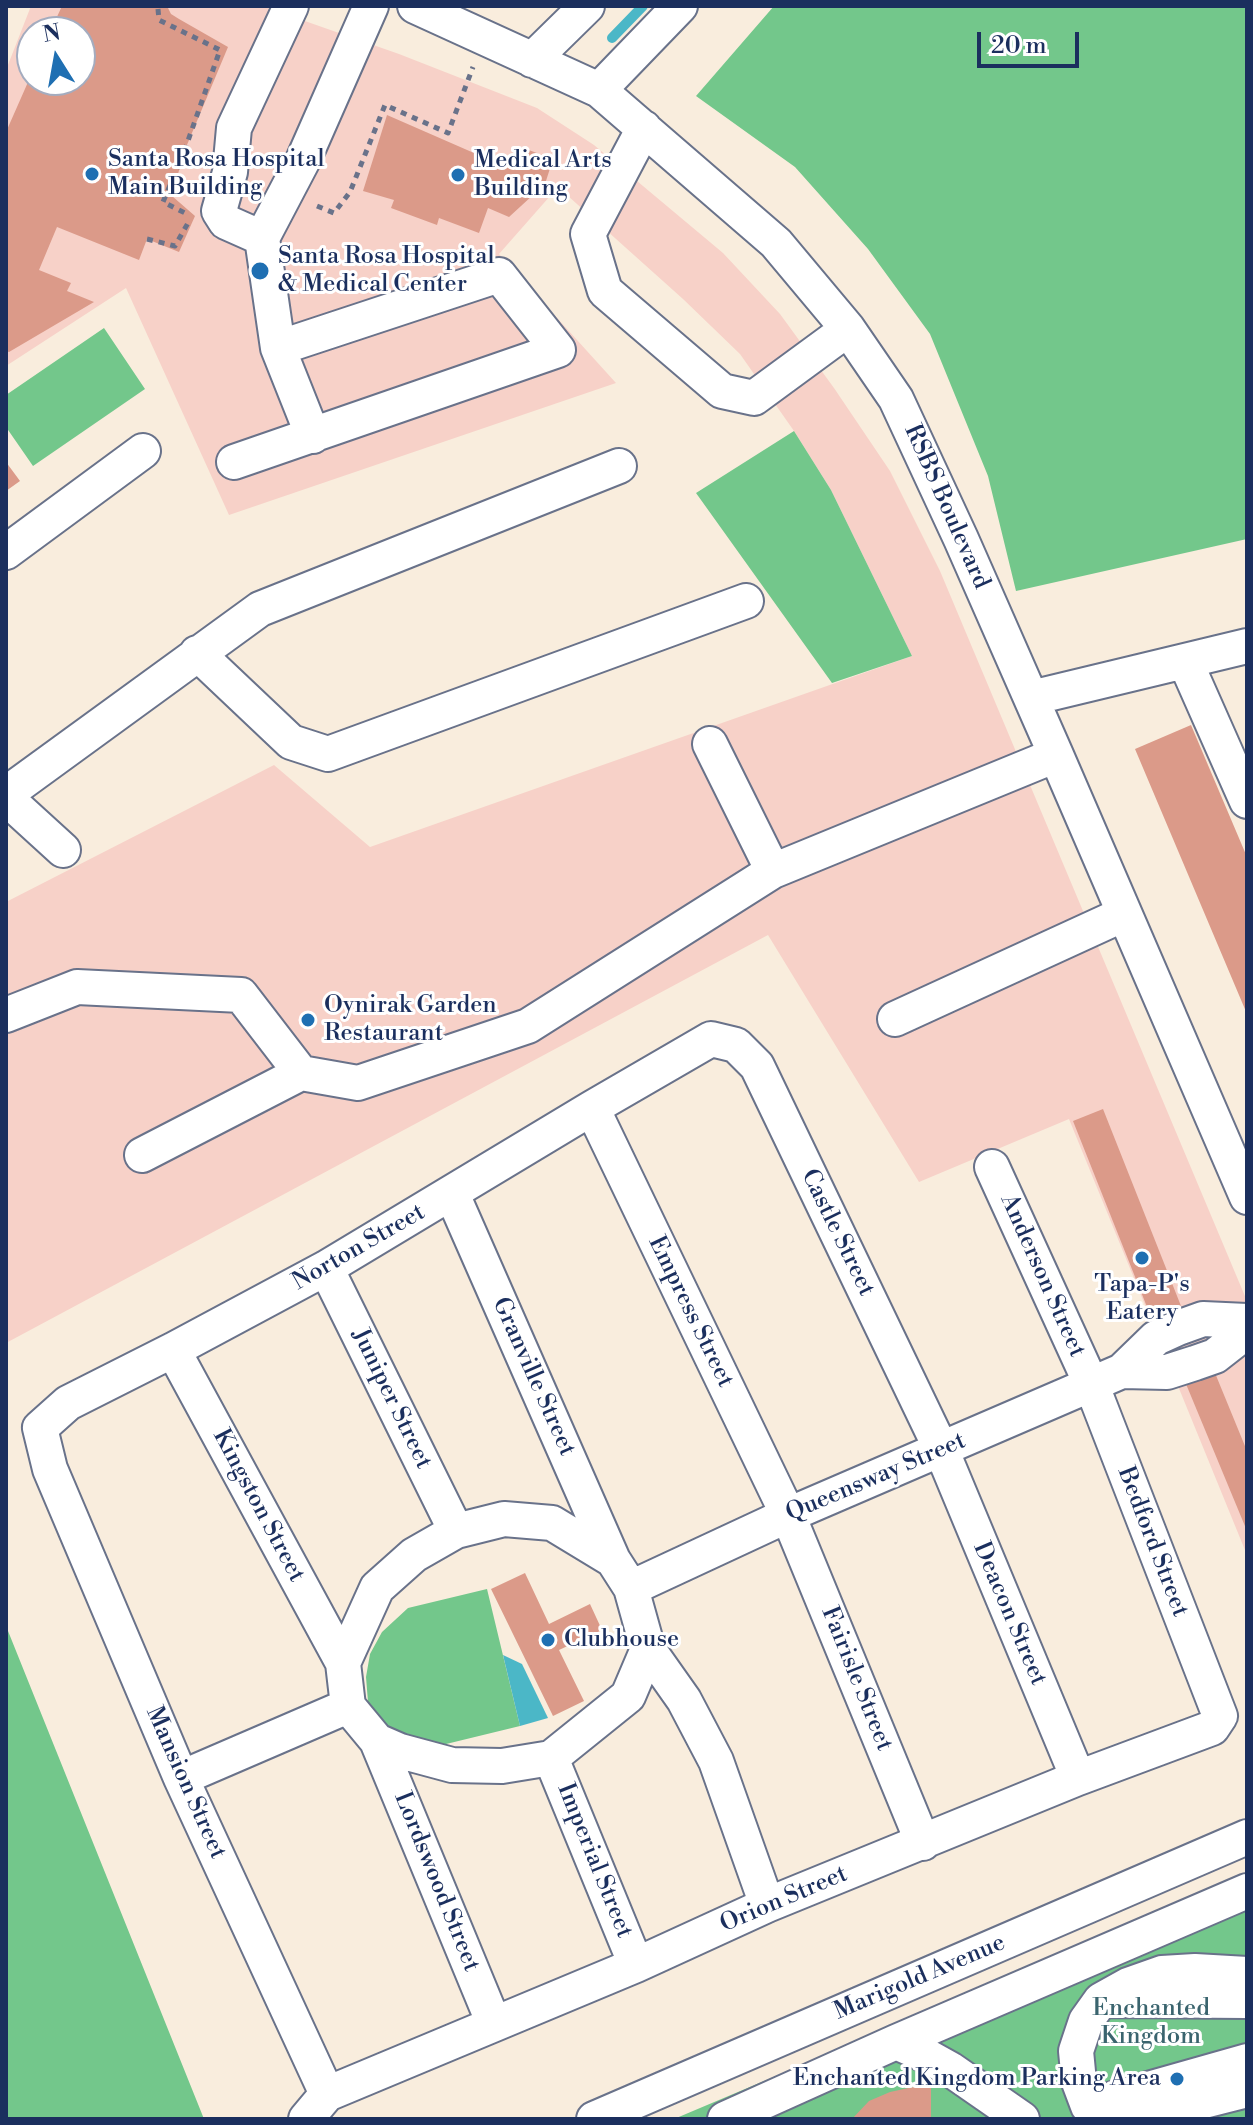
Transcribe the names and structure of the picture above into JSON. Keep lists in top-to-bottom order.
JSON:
{
  "streets": {
    "street": [
      "RSBS Boulevard",
      "Castle Street",
      "Norton Street",
      "Anderson Street",
      "Empress Street",
      "Granville Street",
      "Juniper Street",
      "Queensway Street",
      "Kingston Street",
      "Bedford Street",
      "Deacon Street",
      "Fairisle Street",
      "Mansion Street",
      "Imperial Street",
      "Lordswood Street",
      "Orion Street",
      "Marigold Avenue"
    ]
  },
  "crossings": [
    ["Castle Street", "Norton Street"],
    ["Castle Street", "Queensway Street"],
    ["Castle Street", "Deacon Street"],
    ["Norton Street", "Empress Street"],
    ["Norton Street", "Granville Street"],
    ["Norton Street", "Juniper Street"],
    ["Norton Street", "Kingston Street"],
    ["Norton Street", "Mansion Street"],
    ["Anderson Street", "Queensway Street"],
    ["Anderson Street", "Bedford Street"],
    ["Empress Street", "Queensway Street"],
    ["Empress Street", "Fairisle Street"],
    ["Granville Street", "Juniper Street"],
    ["Granville Street", "Queensway Street"],
    ["Granville Street", "Kingston Street"],
    ["Granville Street", "Imperial Street"],
    ["Granville Street", "Lordswood Street"],
    ["Juniper Street", "Queensway Street"],
    ["Juniper Street", "Kingston Street"],
    ["Juniper Street", "Imperial Street"],
    ["Juniper Street", "Lordswood Street"],
    ["Queensway Street", "Kingston Street"],
    ["Queensway Street", "Bedford Street"],
    ["Queensway Street", "Deacon Street"],
    ["Queensway Street", "Fairisle Street"],
    ["Queensway Street", "Imperial Street"],
    ["Queensway Street", "Lordswood Street"],
    ["Kingston Street", "Imperial Street"],
    ["Kingston Street", "Lordswood Street"],
    ["Bedford Street", "Orion Street"],
    ["Deacon Street", "Orion Street"],
    ["Fairisle Street", "Orion Street"],
    ["Mansion Street", "Orion Street"],
    ["Imperial Street", "Lordswood Street"],
    ["Imperial Street", "Orion Street"],
    ["Lordswood Street", "Orion Street"]
  ],
  "parks": ["Enchanted Kingdom"],
  "places": [
    "Santa Rosa Hospital Main Building",
    "Medical Arts Building",
    "Santa Rosa Hospital & Medical Center",
    "Oynirak Garden Restaurant",
    "Tapa-P's Eatery",
    "Clubhouse",
    "Enchanted Kingdom Parking Area"
  ],
  "scale_bar": "20 m",
  "north": "top"
}
